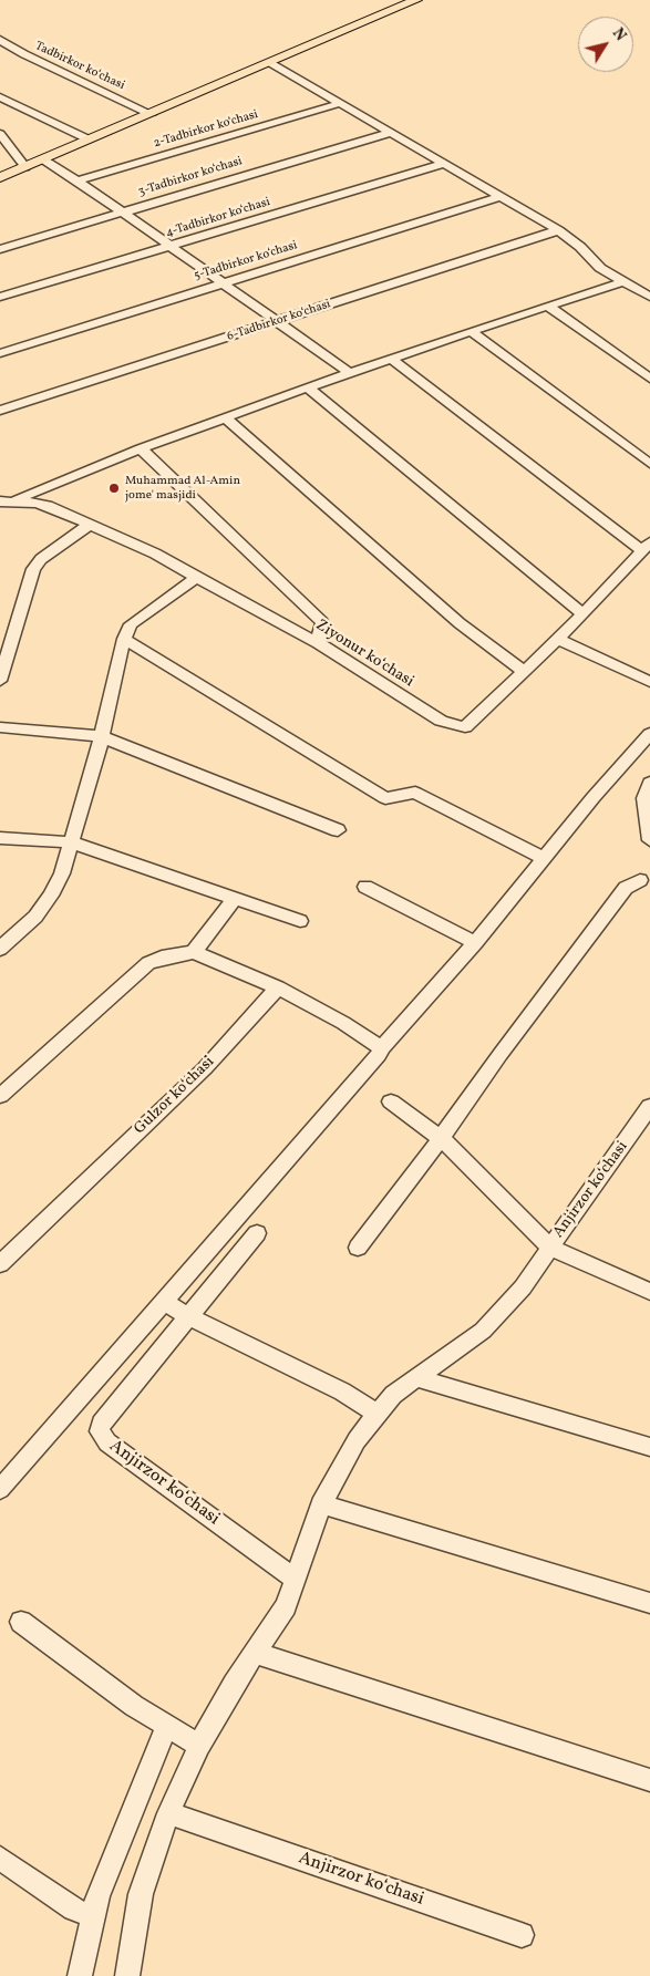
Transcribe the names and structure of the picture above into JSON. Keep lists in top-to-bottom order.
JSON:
{
  "streets": {
    "street": [
      "Tadbirkor koʻchasi",
      "2-Tadbirkor koʻchasi",
      "3-Tadbirkor koʻchasi",
      "4-Tadbirkor koʻchasi",
      "5-Tadbirkor koʻchasi",
      "6-Tadbirkor koʻchasi",
      "Ziyonur koʻchasi",
      "Gulzor koʻchasi",
      "Anjirzor koʻchasi"
    ]
  },
  "places": ["Muhammad Al-Amin jome' masjidi"],
  "north": "top right"
}
